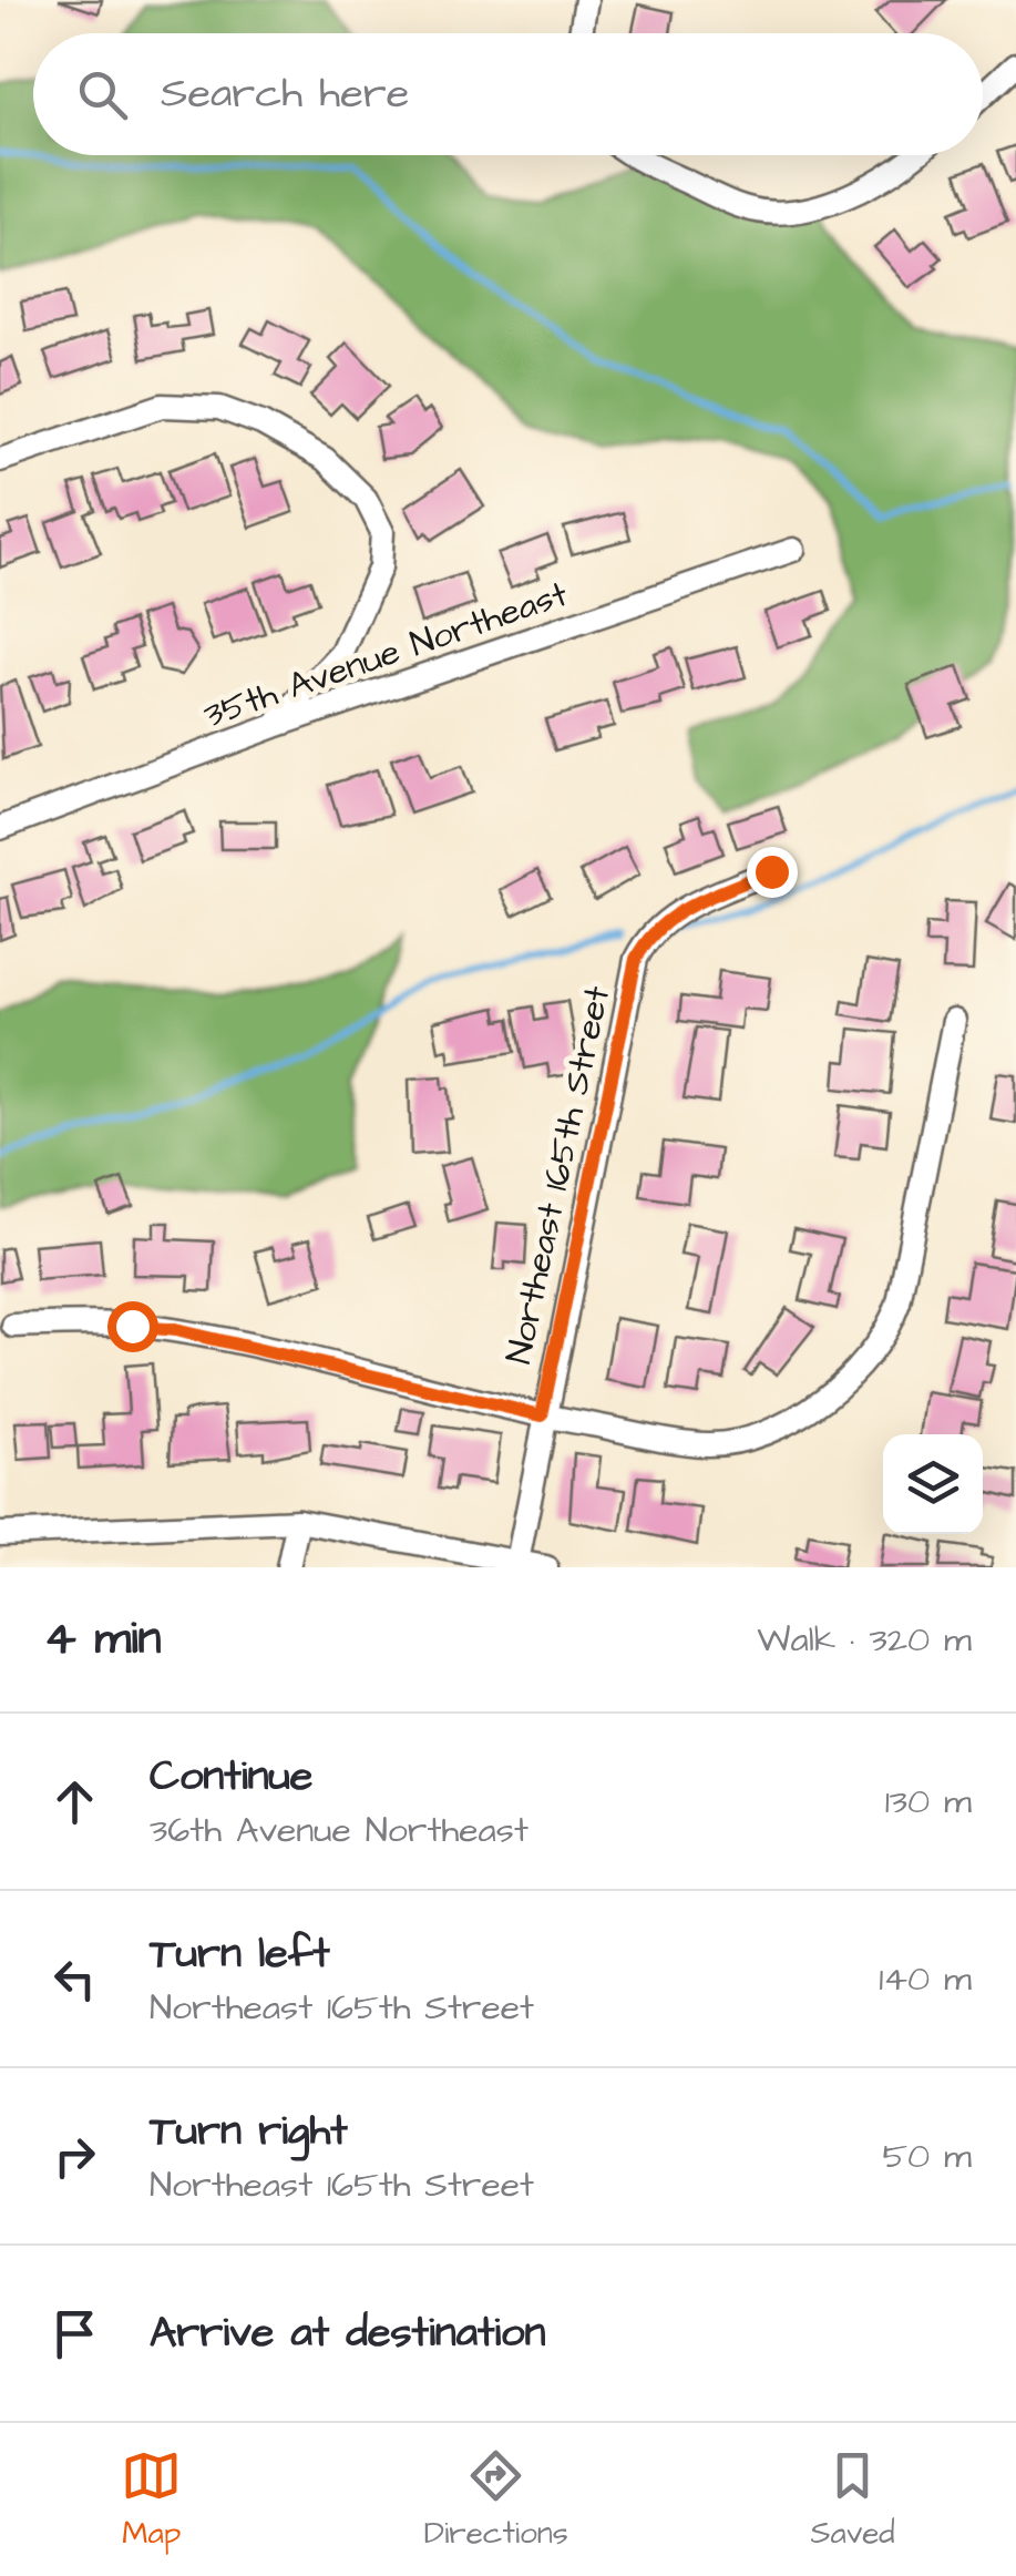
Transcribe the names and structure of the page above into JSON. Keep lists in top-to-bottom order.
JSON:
{
  "streets": {
    "street": ["35th Avenue Northeast", "Northeast 165th Street"]
  },
  "page": {
    "search": "Search here",
    "heading": ["4 min", "Walk · 320 m"],
    "list": [
      ["Continue", "36th Avenue Northeast", "130 m"],
      ["Turn left", "Northeast 165th Street", "140 m"],
      ["Turn right", "Northeast 165th Street", "50 m"],
      "Arrive at destination"
    ],
    "nav": ["Map", "Directions", "Saved"]
  }
}
